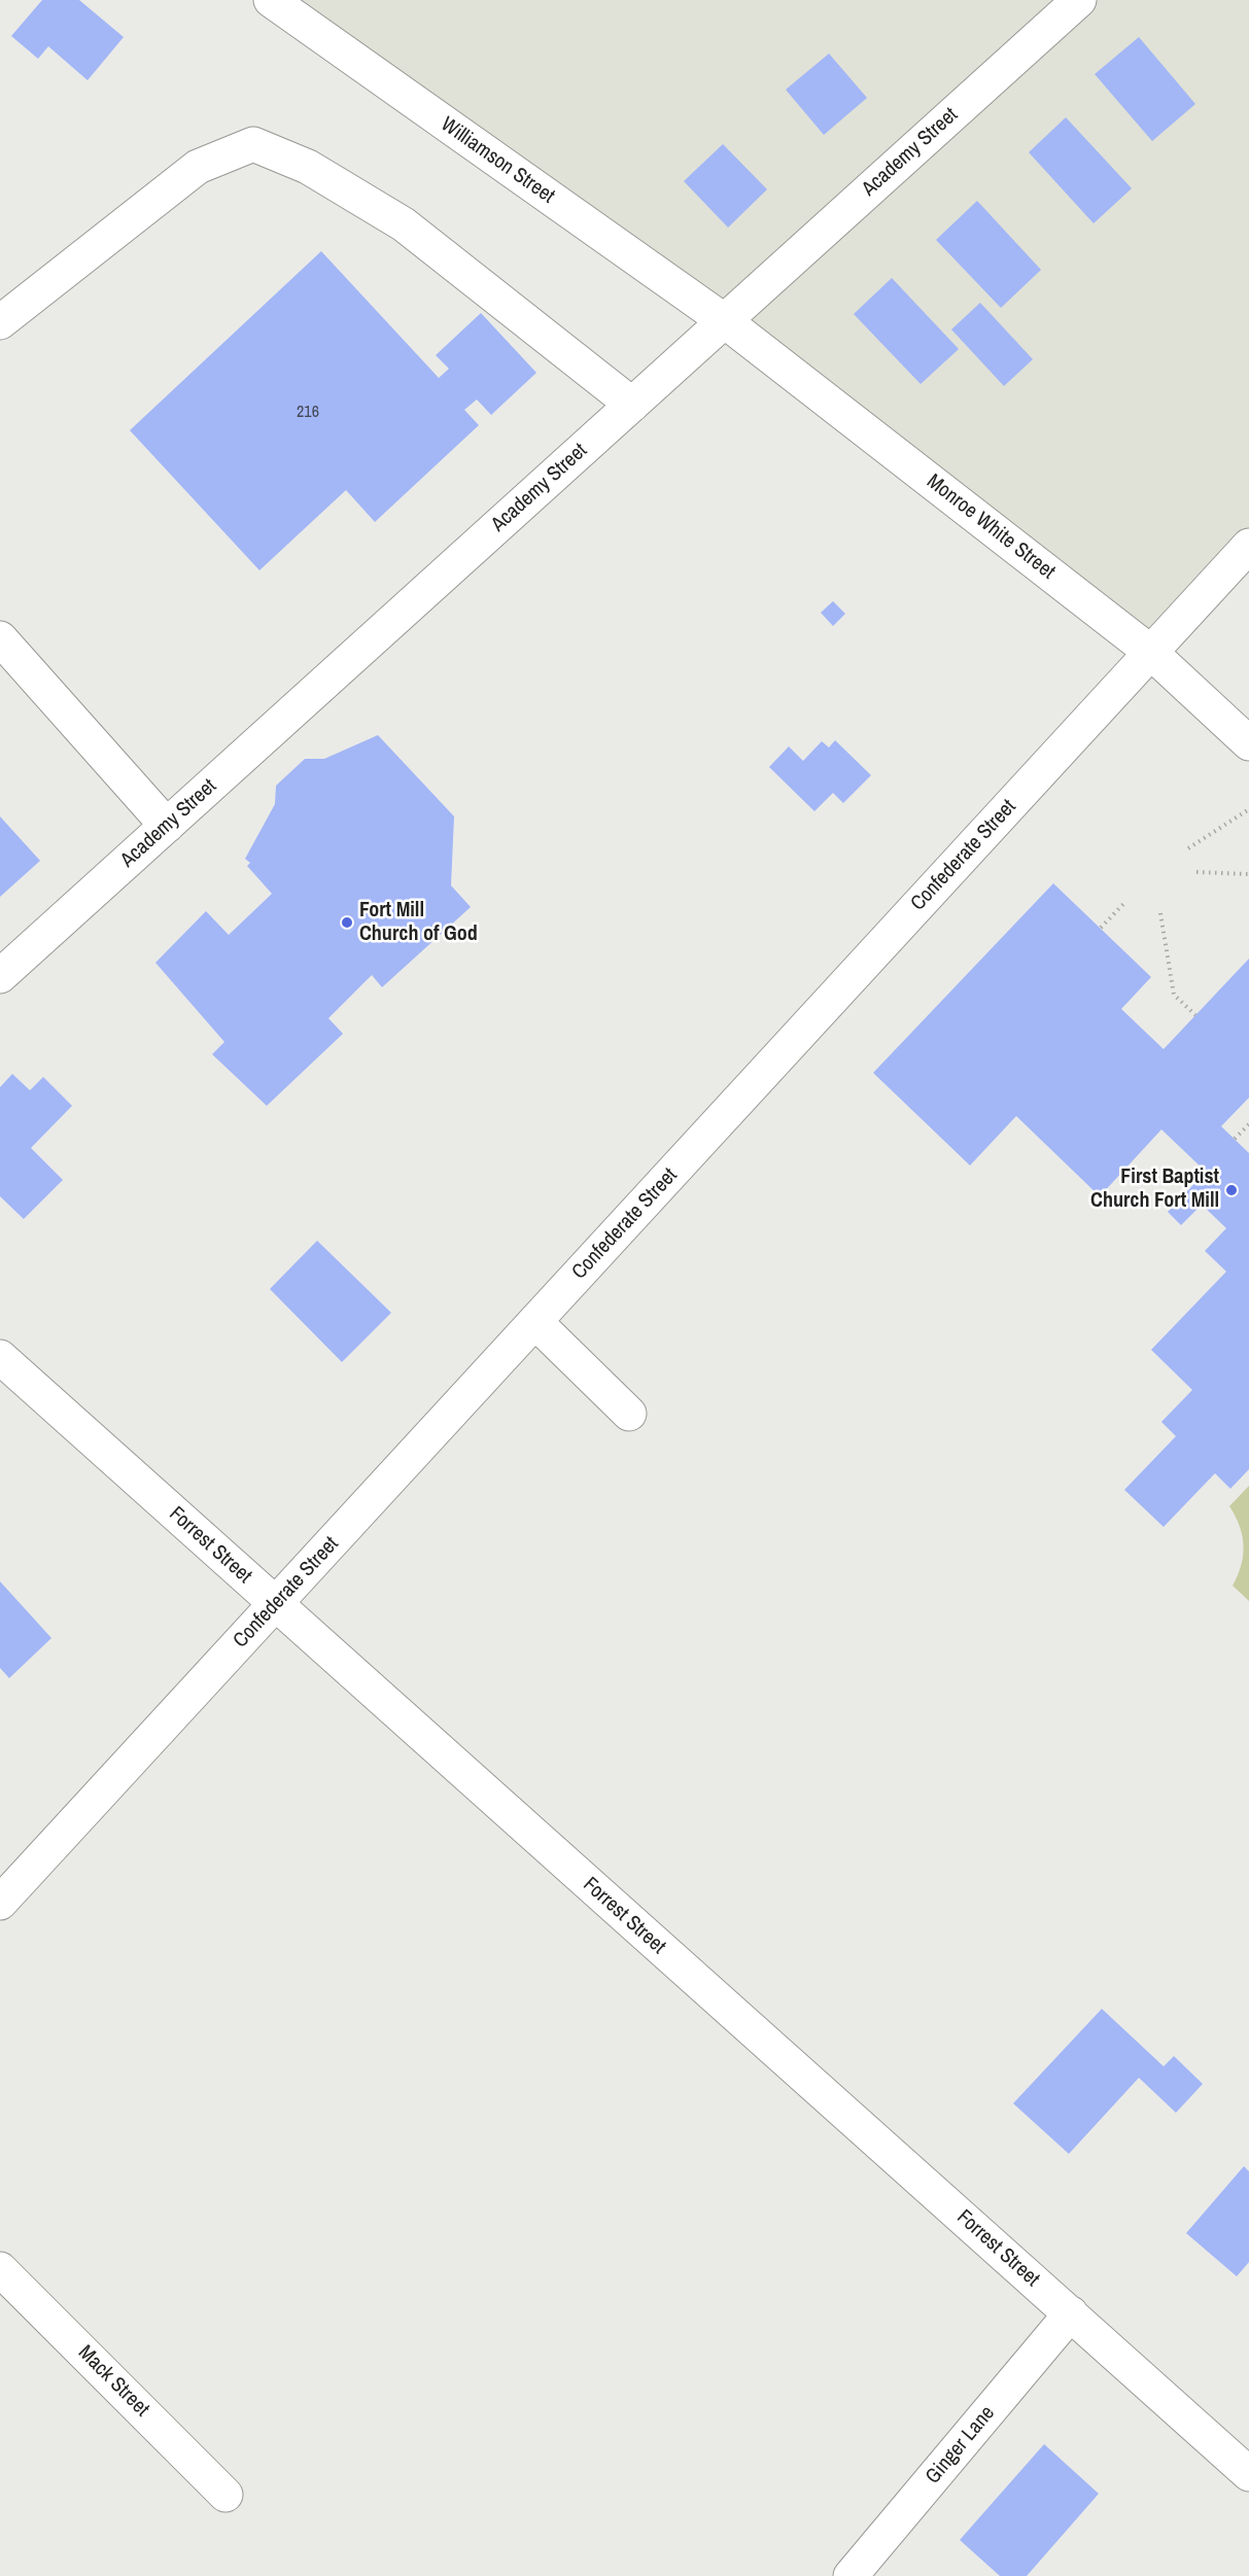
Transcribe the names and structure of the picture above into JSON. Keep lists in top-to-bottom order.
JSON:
{
  "streets": {
    "street": [
      "Academy Street",
      "Williamson Street",
      "Monroe White Street",
      "Confederate Street",
      "Forrest Street",
      "Mack Street",
      "Ginger Lane"
    ]
  },
  "crossings": [
    ["Academy Street", "Williamson Street"],
    ["Academy Street", "Monroe White Street"],
    ["Williamson Street", "Monroe White Street"],
    ["Monroe White Street", "Confederate Street"],
    ["Confederate Street", "Forrest Street"],
    ["Forrest Street", "Ginger Lane"]
  ],
  "places": ["Fort Mill Church of God", "First Baptist Church Fort Mill"],
  "house_numbers": ["216"]
}
